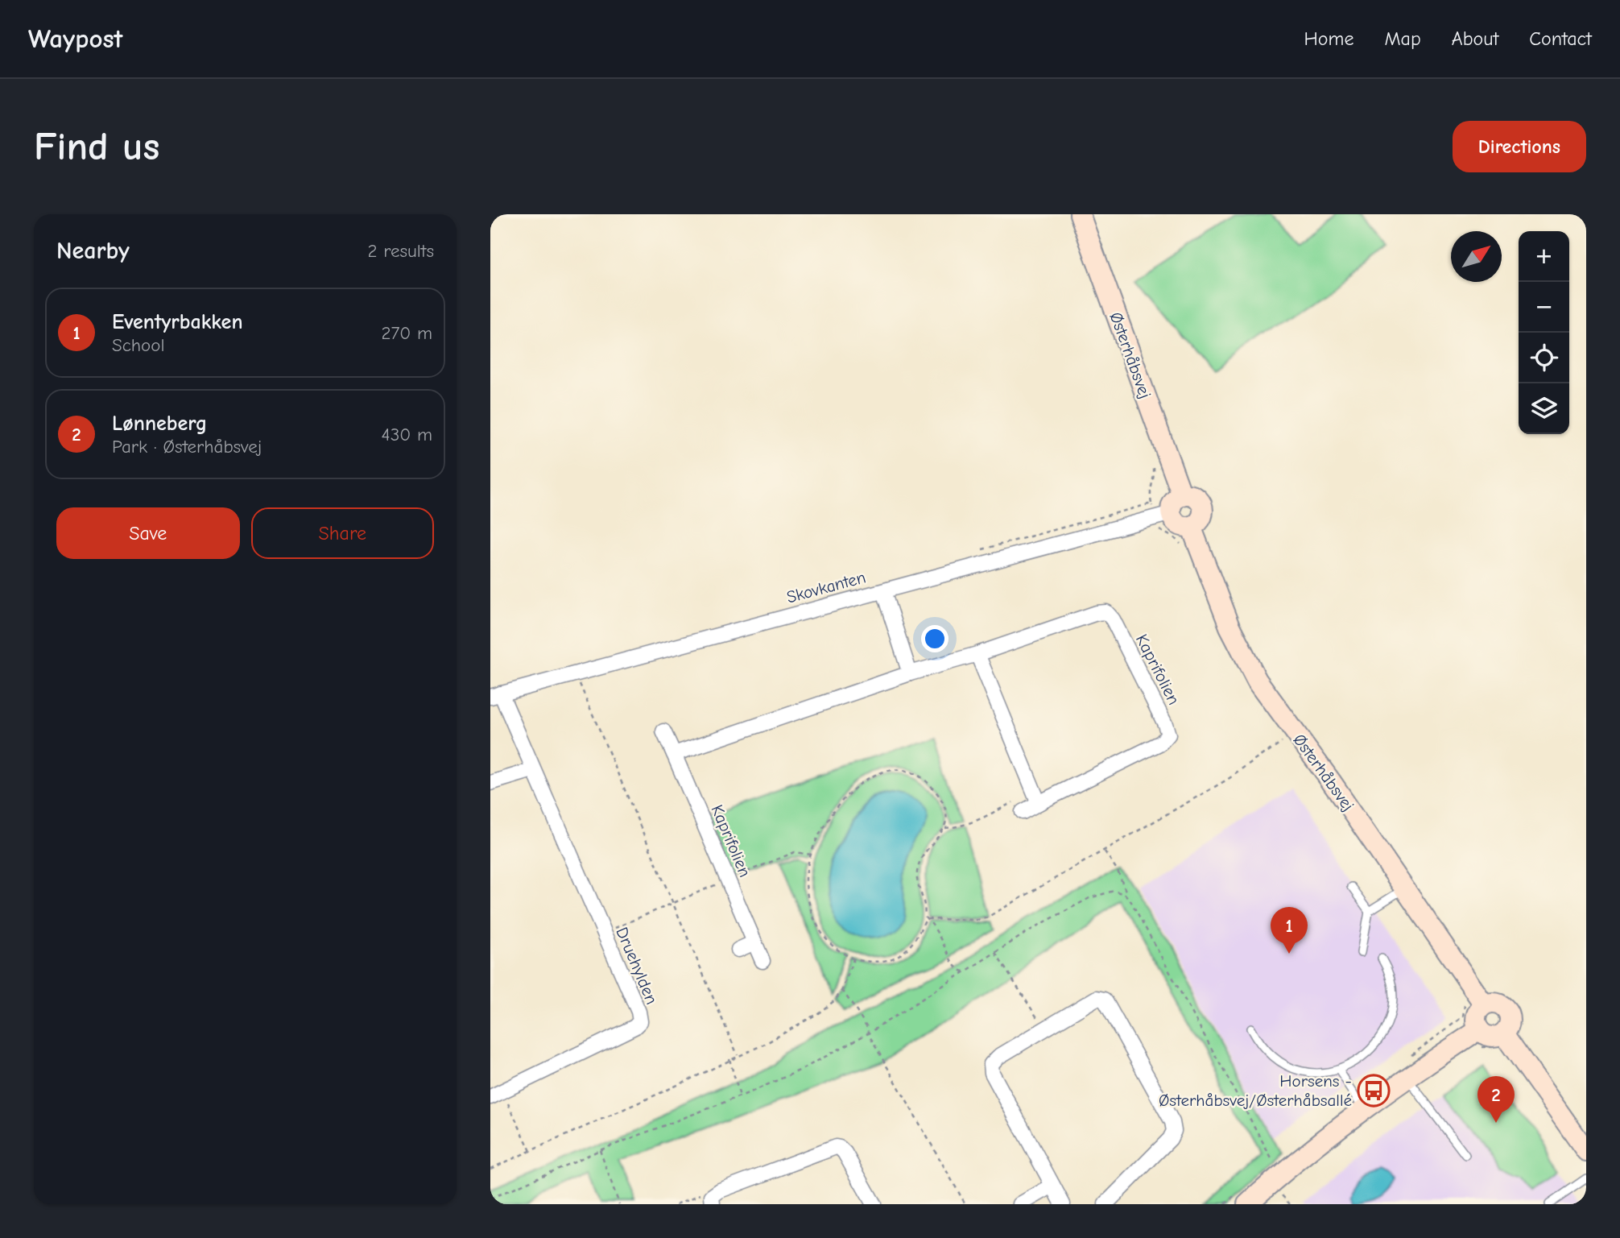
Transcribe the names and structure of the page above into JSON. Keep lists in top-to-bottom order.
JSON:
{
  "streets": {
    "street": [
      "Østerhåbsvej",
      "Skovkanten",
      "Kaprifolien",
      "Druehylden"
    ]
  },
  "crossings": [
    ["Østerhåbsvej", "Skovkanten"],
    ["Skovkanten", "Druehylden"]
  ],
  "places": {
    "bus stop": ["Horsens - Østerhåbsvej/Østerhåbsallé"]
  },
  "north": "top right",
  "page": {
    "header": "Waypost",
    "nav": [
      "Home",
      "Map",
      "About",
      "Contact"
    ],
    "buttons": [
      "Directions",
      ["Save", "Share"]
    ],
    "title": "Find us",
    "heading": ["Nearby", "2 results"],
    "map_buttons": ["+", "−"],
    "list": [
      {
        "mark": "1",
        "name": "Eventyrbakken",
        "note": "School",
        "value": "270 m"
      },
      {
        "mark": "2",
        "name": "Lønneberg",
        "note": "Park · Østerhåbsvej",
        "value": "430 m"
      }
    ],
    "pins": ["1", "2"]
  }
}
